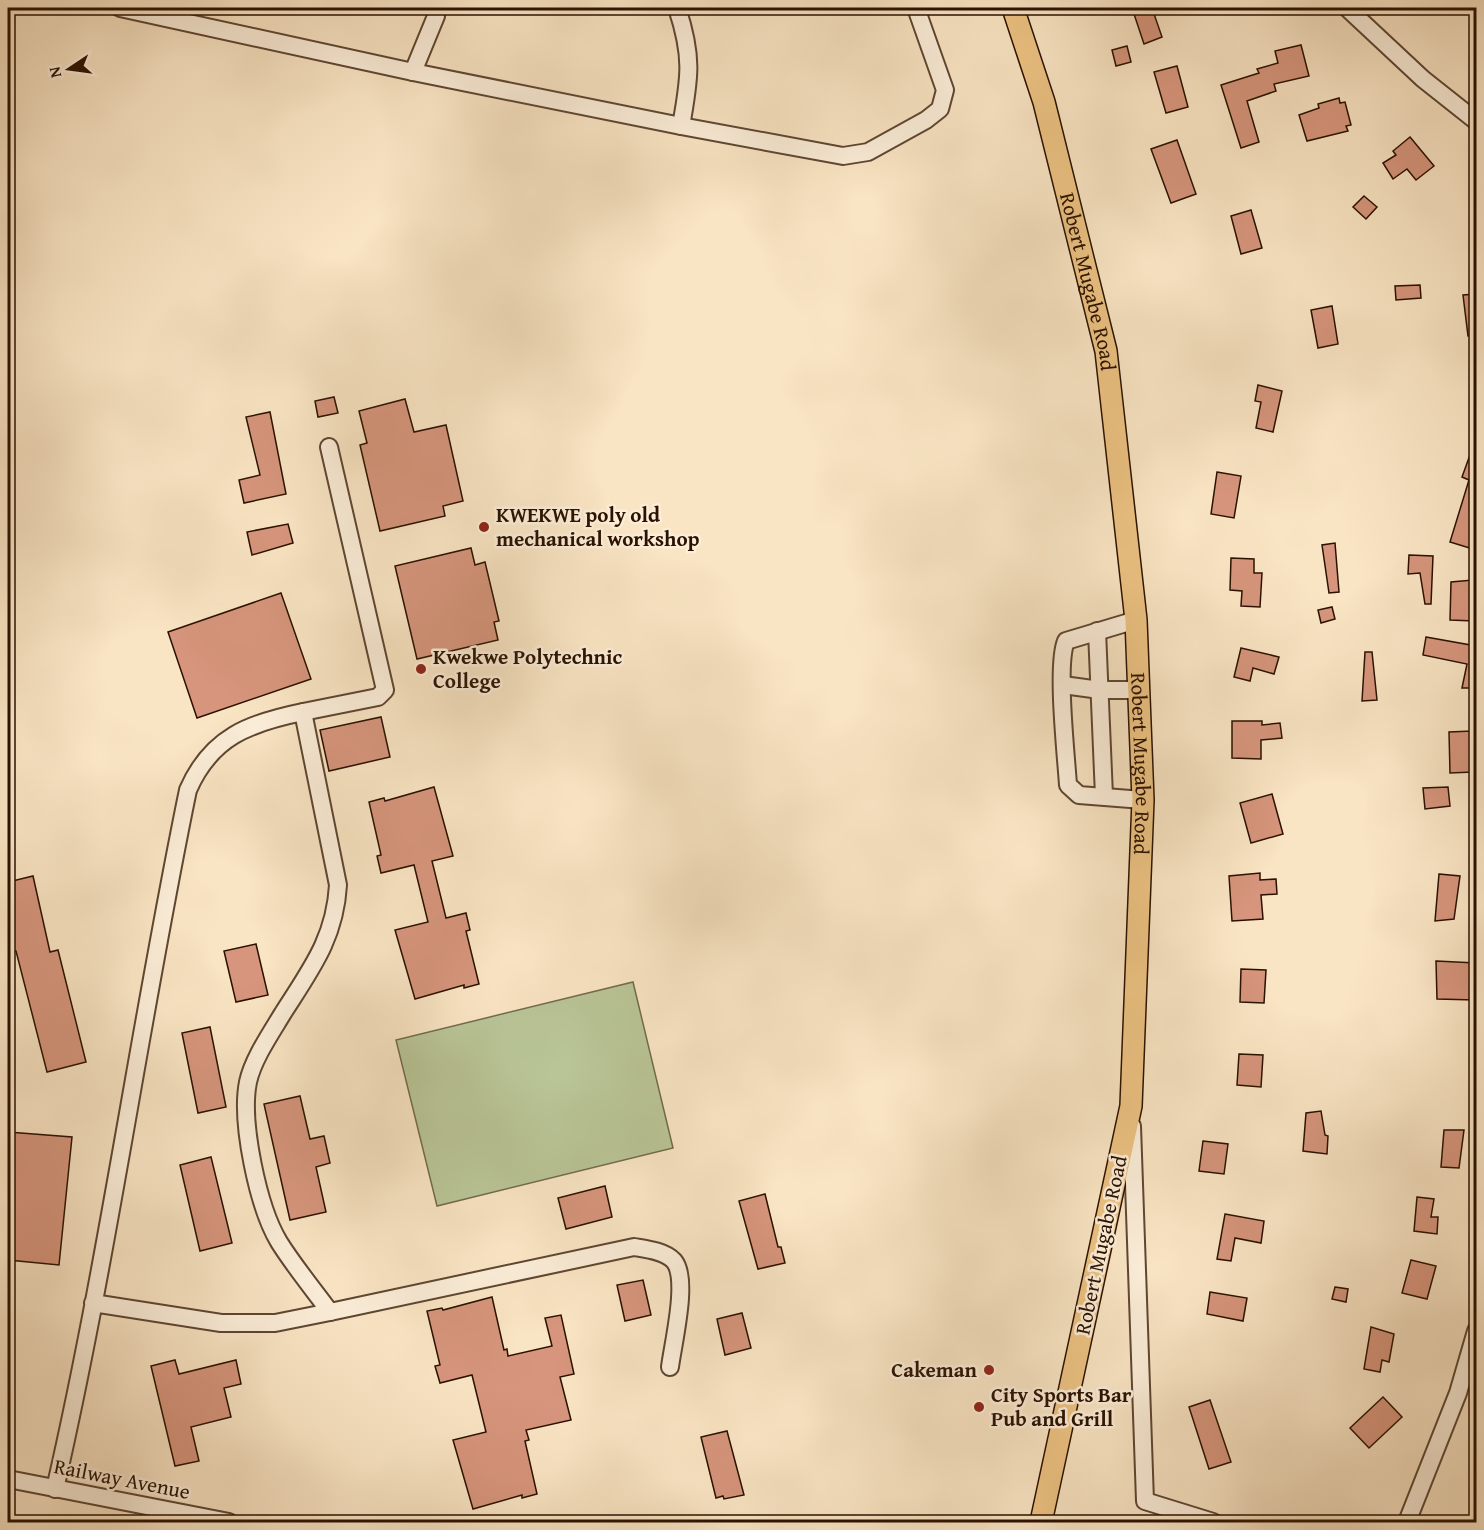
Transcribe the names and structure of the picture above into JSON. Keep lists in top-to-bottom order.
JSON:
{
  "streets": {
    "main road": ["Robert Mugabe Road"],
    "street": ["Railway Avenue"]
  },
  "places": [
    "KWEKWE poly old mechanical workshop",
    "Kwekwe Polytechnic College",
    "Cakeman",
    "City Sports Bar Pub and Grill"
  ],
  "north": "left"
}
